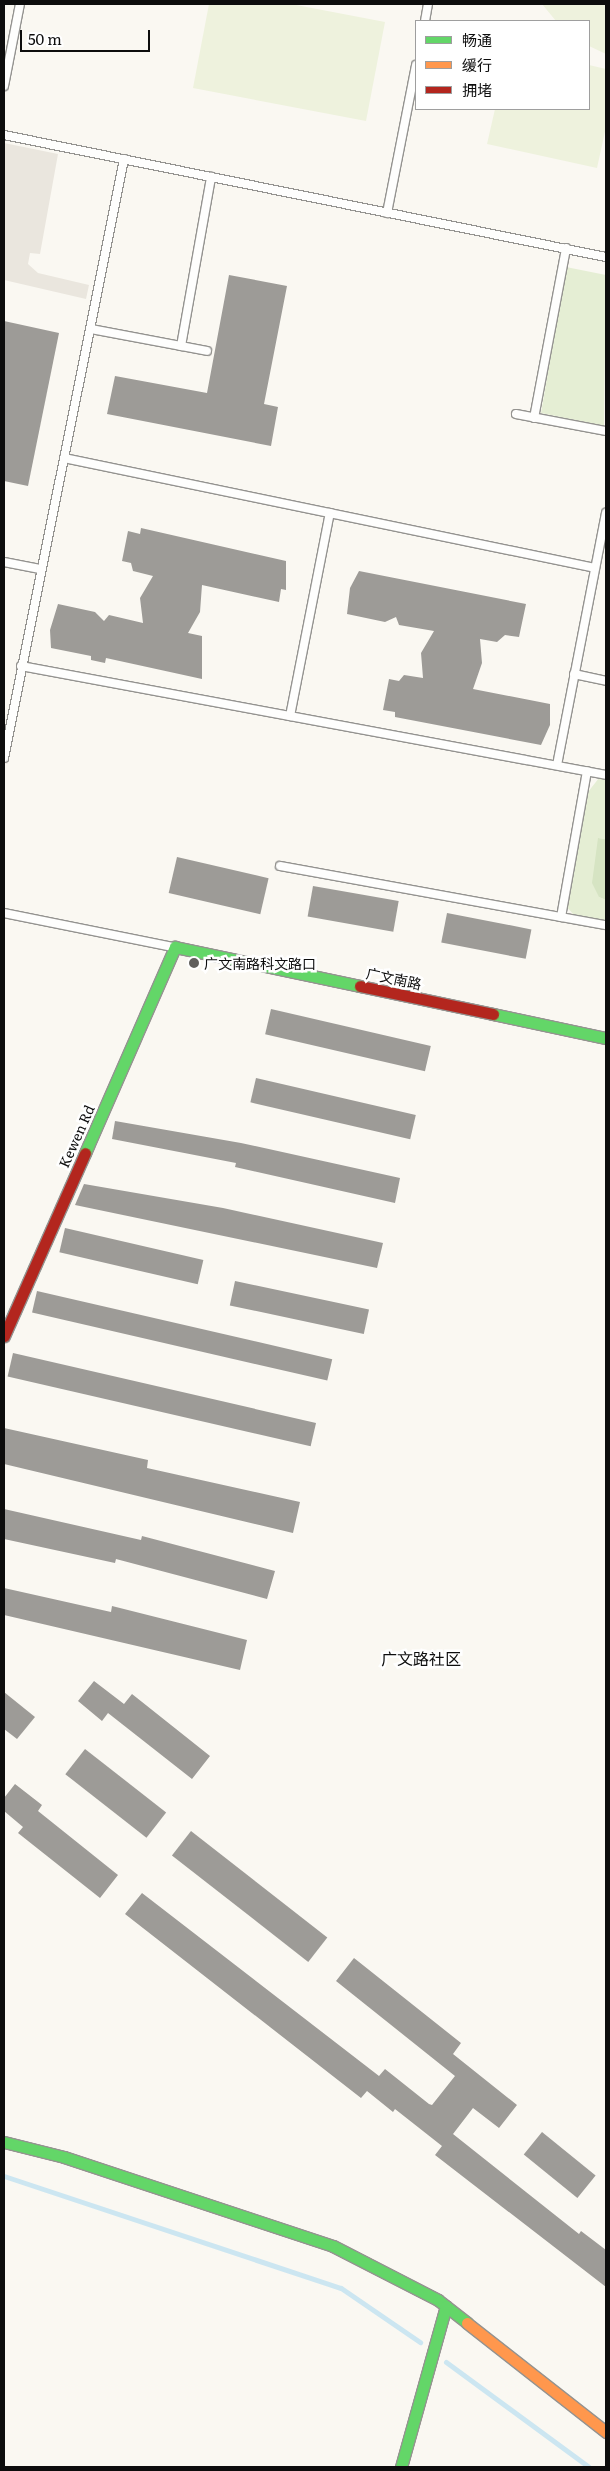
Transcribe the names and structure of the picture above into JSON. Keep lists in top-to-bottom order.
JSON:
{
  "streets": {
    "street": ["广文南路", "Kewen Rd"]
  },
  "crossings": [
    ["广文南路", "Kewen Rd"]
  ],
  "districts": ["广文路社区"],
  "places": ["广文南路科文路口"],
  "legend": ["畅通", "缓行", "拥堵"],
  "scale_bar": "50 m"
}
